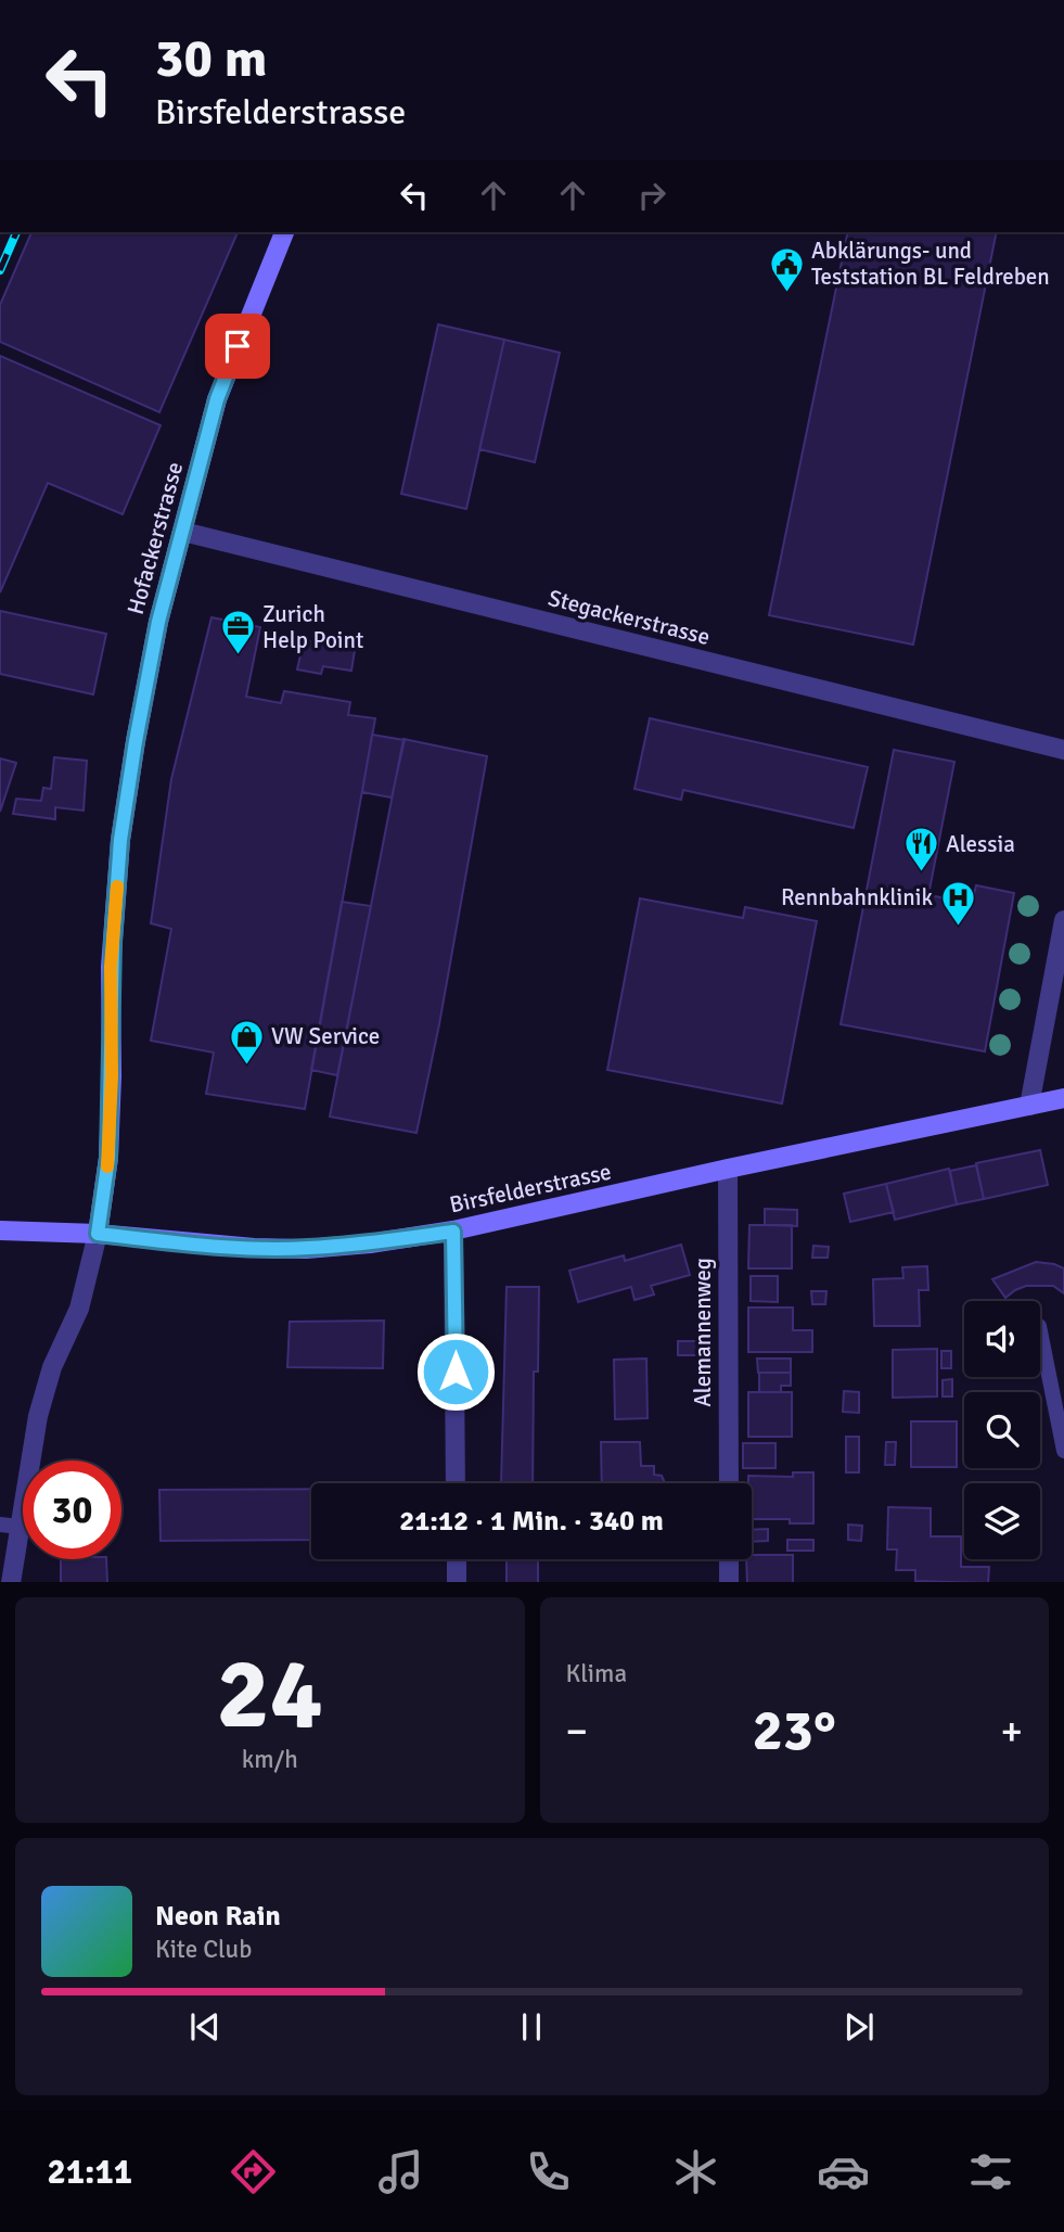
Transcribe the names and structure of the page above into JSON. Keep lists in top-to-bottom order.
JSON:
{
  "streets": {
    "main road": ["Hofackerstrasse", "Birsfelderstrasse"],
    "street": ["Stegackerstrasse", "Alemannenweg"]
  },
  "crossings": [
    ["Hofackerstrasse", "Stegackerstrasse"],
    ["Hofackerstrasse", "Birsfelderstrasse"],
    ["Birsfelderstrasse", "Alemannenweg"]
  ],
  "places": {
    "public building": ["Abklärungs- und Teststation BL Feldreben"],
    "office": ["Zurich Help Point"],
    "restaurant": ["Alessia"],
    "hospital": ["Rennbahnklinik"],
    "shop": ["VW Service"]
  },
  "page": {
    "turn": ["30 m", "Birsfelderstrasse"],
    "limit": "30",
    "trip": "21:12 · 1 Min. · 340 m",
    "tile": [
      ["24", "km/h"],
      "Klima"
    ],
    "heat": ["−", "23°", "+"],
    "song": ["Neon Rain", "Kite Club"],
    "tabs": "21:11"
  }
}
